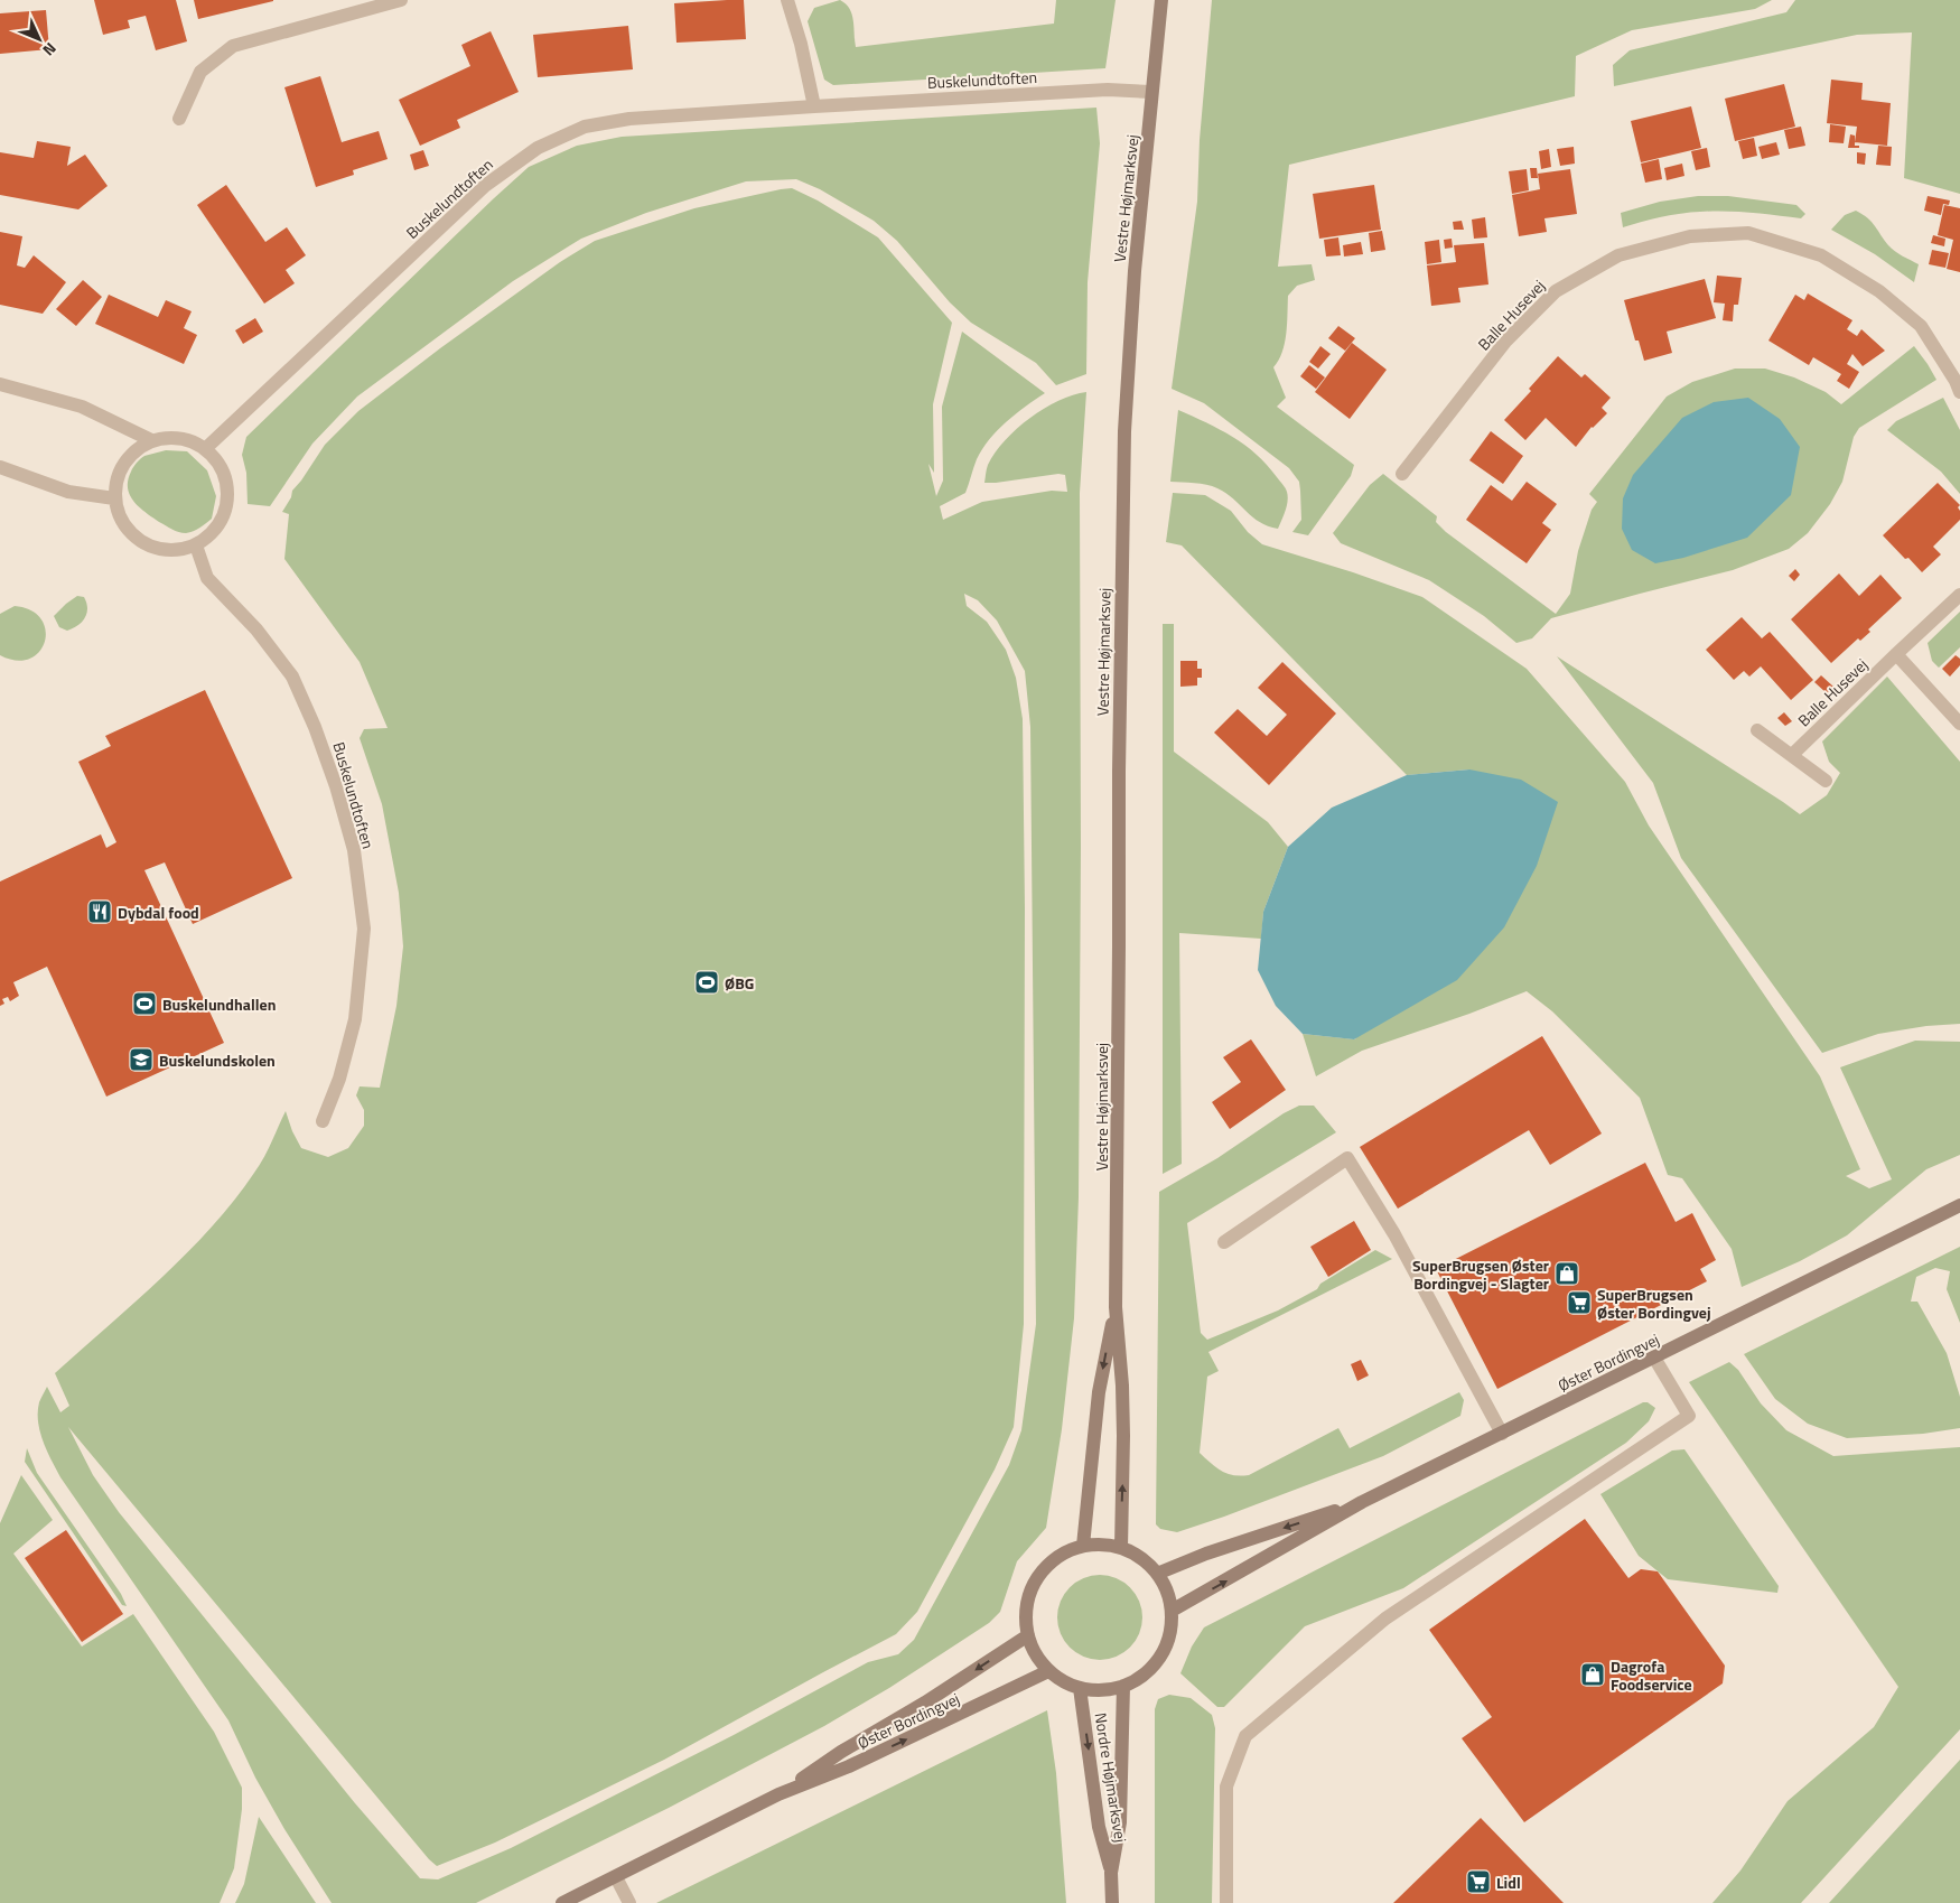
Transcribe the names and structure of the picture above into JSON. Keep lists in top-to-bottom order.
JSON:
{
  "streets": {
    "street": [
      "Buskelundtoften",
      "Vestre Højmarksvej",
      "Balle Husevej",
      "Øster Bordingvej",
      "Nordre Højmarksvej"
    ]
  },
  "crossings": [
    ["Buskelundtoften", "Vestre Højmarksvej"],
    ["Vestre Højmarksvej", "Øster Bordingvej"],
    ["Vestre Højmarksvej", "Nordre Højmarksvej"],
    ["Øster Bordingvej", "Nordre Højmarksvej"]
  ],
  "places": {
    "restaurant": ["Dybdal food"],
    "sports": ["ØBG", "Buskelundhallen"],
    "school or university": ["Buskelundskolen"],
    "shop": ["SuperBrugsen Øster Bordingvej - Slagter", "Dagrofa Foodservice"],
    "supermarket": ["SuperBrugsen Øster Bordingvej", "Lidl"]
  },
  "north": "bottom right"
}
